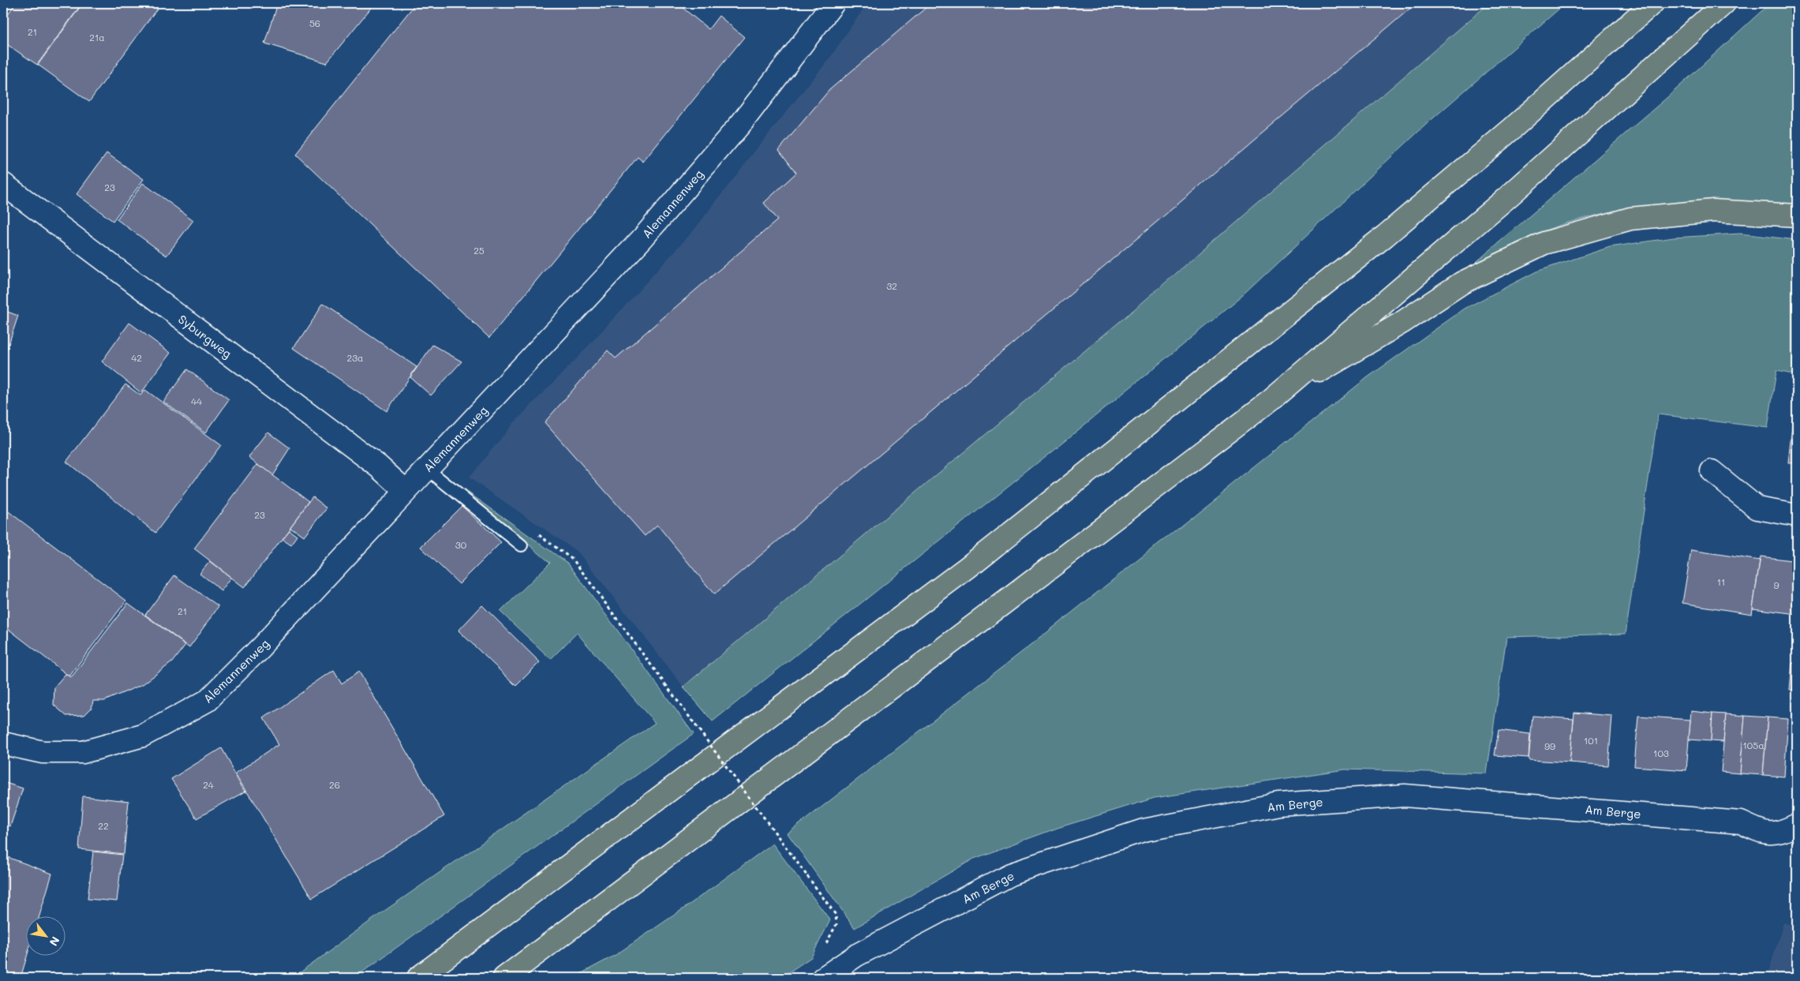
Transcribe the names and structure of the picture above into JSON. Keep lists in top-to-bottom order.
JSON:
{
  "streets": {
    "street": ["Alemannenweg", "Syburgweg", "Am Berge"]
  },
  "crossings": [
    ["Alemannenweg", "Syburgweg"]
  ],
  "house_numbers": [
    "56",
    "21",
    "21a",
    "23",
    "25",
    "32",
    "42",
    "23a",
    "44",
    "23",
    "30",
    "11",
    "9",
    "21",
    "101",
    "105a",
    "99",
    "103",
    "24",
    "26",
    "22"
  ],
  "north": "bottom right"
}
